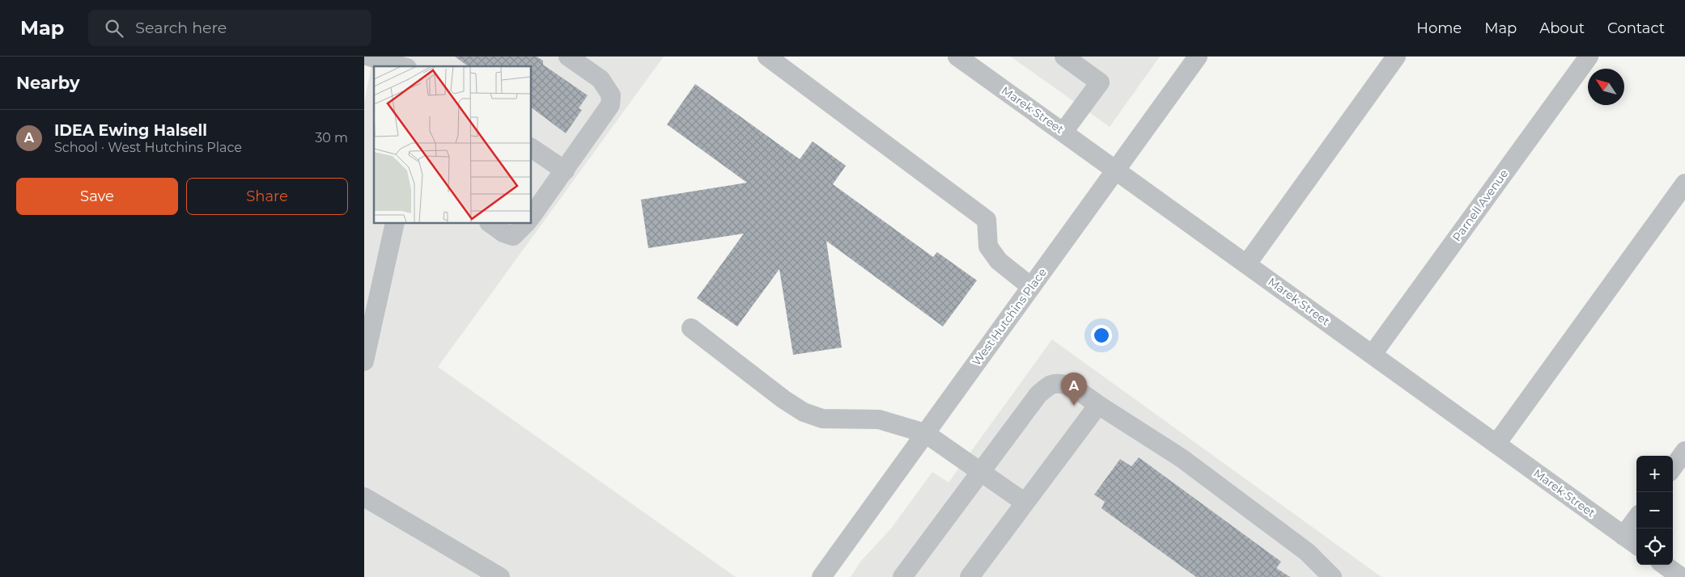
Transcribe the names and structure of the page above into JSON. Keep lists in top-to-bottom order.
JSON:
{
  "streets": {
    "street": ["Marek Street", "Parnell Avenue", "West Hutchins Place"]
  },
  "crossings": [
    ["Marek Street", "Parnell Avenue"],
    ["Marek Street", "West Hutchins Place"]
  ],
  "north": "top left",
  "page": {
    "header": "Map",
    "search": "Search here",
    "nav": [
      "Home",
      "Map",
      "About",
      "Contact"
    ],
    "heading": "Nearby",
    "list": [
      {
        "mark": "A",
        "name": "IDEA Ewing Halsell",
        "note": "School · West Hutchins Place",
        "value": "30 m"
      }
    ],
    "buttons": ["Save", "Share"],
    "pins": "A",
    "map_buttons": ["+", "−"]
  }
}
